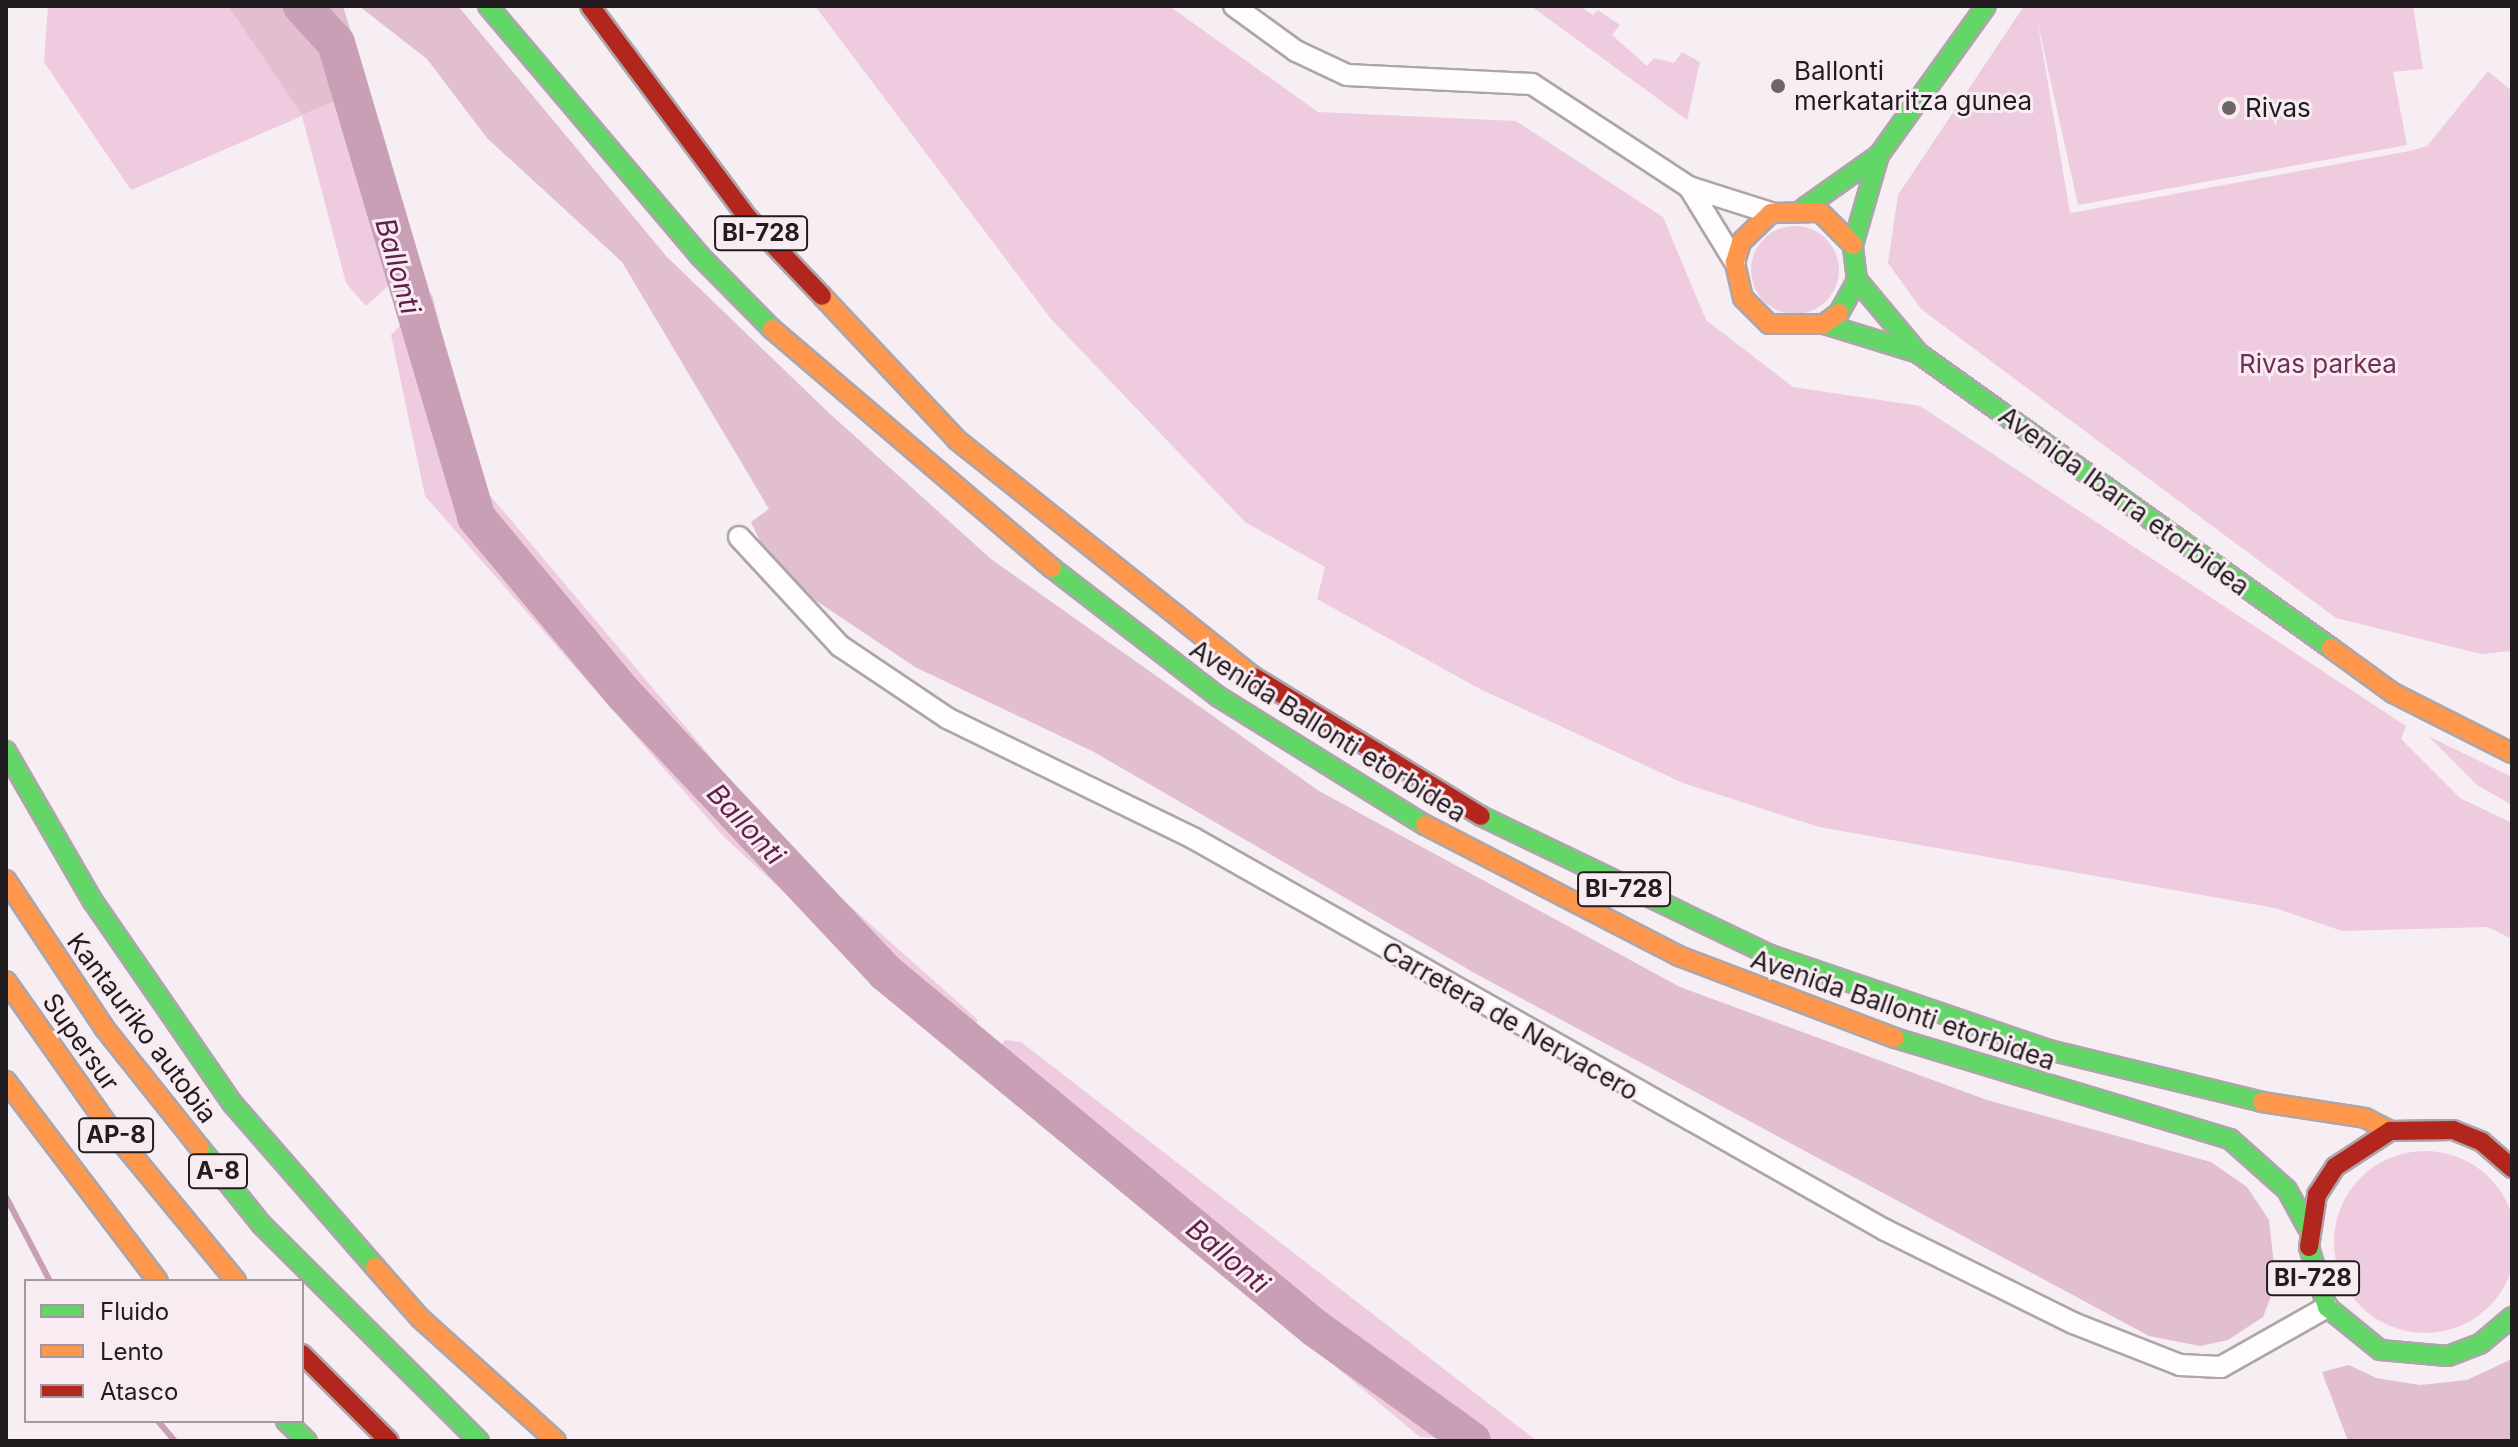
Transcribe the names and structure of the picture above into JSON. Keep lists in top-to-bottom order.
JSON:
{
  "streets": {
    "main road": [
      "BI-728",
      "Avenida Ibarra etorbidea",
      "Avenida Ballonti etorbidea",
      "Kantauriko autobia",
      "Supersur",
      "AP-8",
      "A-8"
    ],
    "street": ["Carretera de Nervacero"]
  },
  "crossings": [
    ["BI-728", "Avenida Ballonti etorbidea"],
    ["BI-728", "Carretera de Nervacero"]
  ],
  "water": ["Ballonti"],
  "parks": ["Rivas parkea"],
  "places": ["Ballonti merkataritza gunea", "Rivas"],
  "legend": ["Fluido", "Lento", "Atasco"]
}
